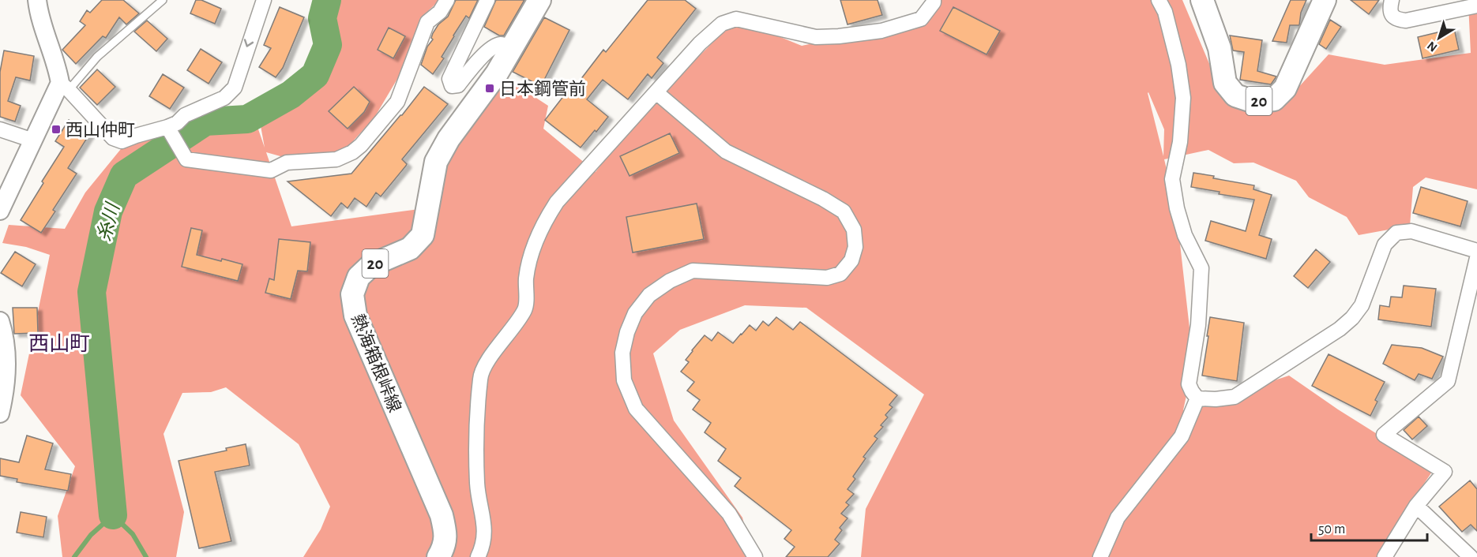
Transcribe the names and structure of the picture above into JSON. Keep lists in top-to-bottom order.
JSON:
{
  "streets": {
    "main road": ["20", "熱海箱根峠線"]
  },
  "districts": ["西山町"],
  "water": ["糸川"],
  "places": {
    "transit": ["日本鋼管前", "西山仲町"]
  },
  "scale_bar": "50 m",
  "north": "bottom left"
}
